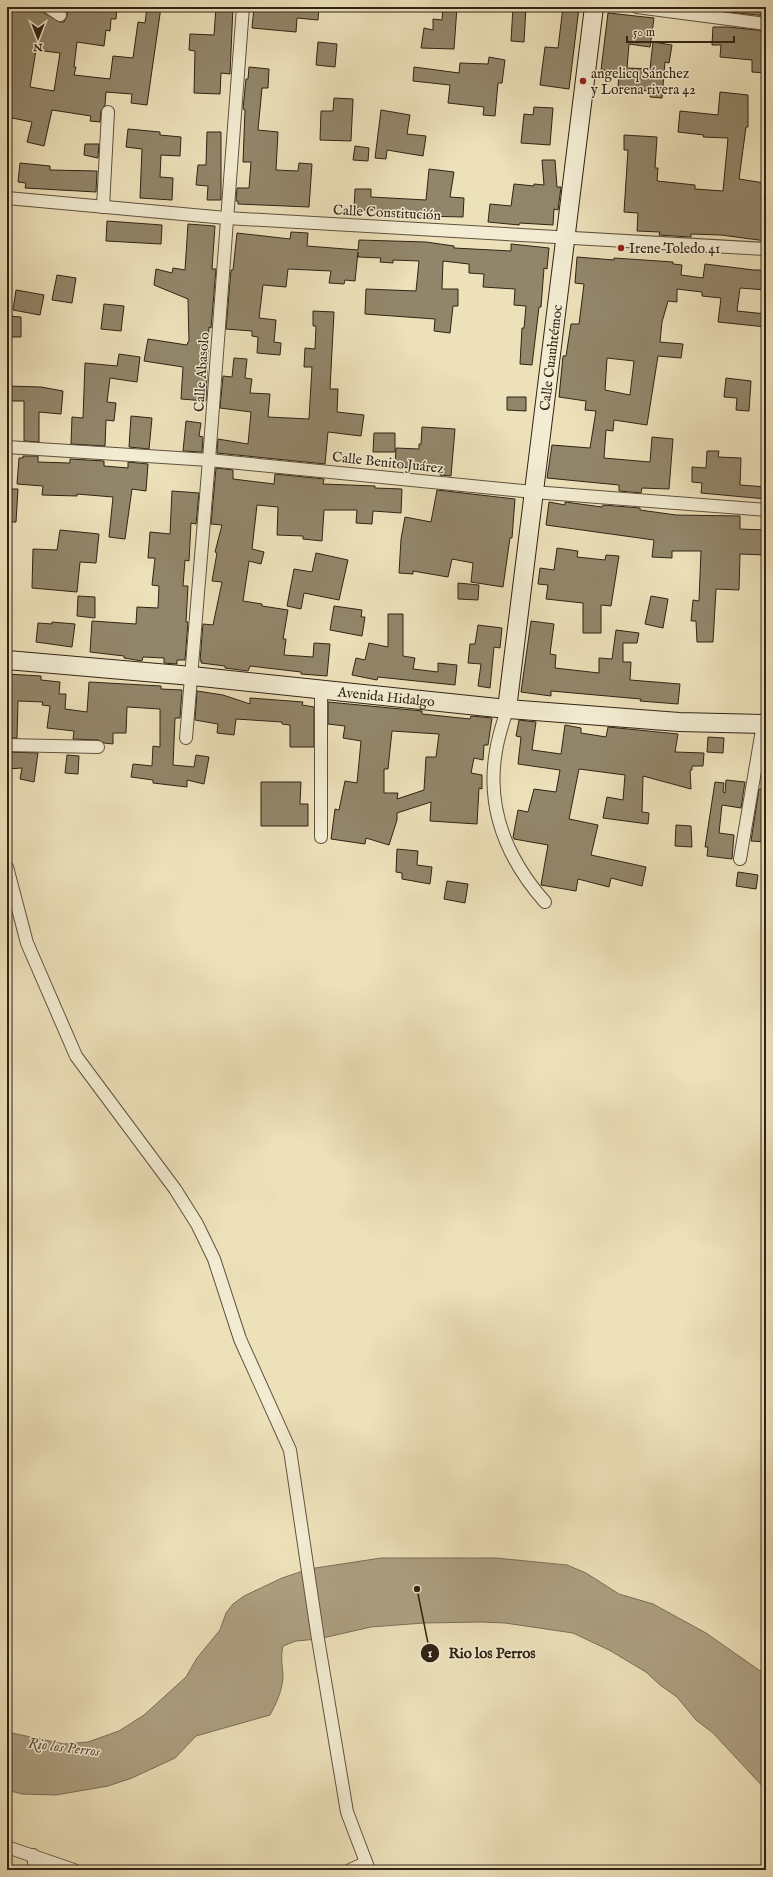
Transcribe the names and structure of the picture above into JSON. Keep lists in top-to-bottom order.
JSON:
{
  "streets": {
    "street": [
      "Calle Constitución",
      "Calle Cuauhtémoc",
      "Calle Abasolo",
      "Calle Benito Juárez",
      "Avenida Hidalgo"
    ]
  },
  "crossings": [
    ["Calle Constitución", "Calle Cuauhtémoc"],
    ["Calle Constitución", "Calle Abasolo"],
    ["Calle Cuauhtémoc", "Calle Benito Juárez"],
    ["Calle Cuauhtémoc", "Avenida Hidalgo"],
    ["Calle Abasolo", "Calle Benito Juárez"],
    ["Calle Abasolo", "Avenida Hidalgo"]
  ],
  "water": ["Rio los Perros"],
  "places": ["angelicq Sánchez y Lorena rivera 42", "Irene Toledo 41", "Rio los Perros"],
  "scale_bar": "50 m",
  "north": "bottom"
}
